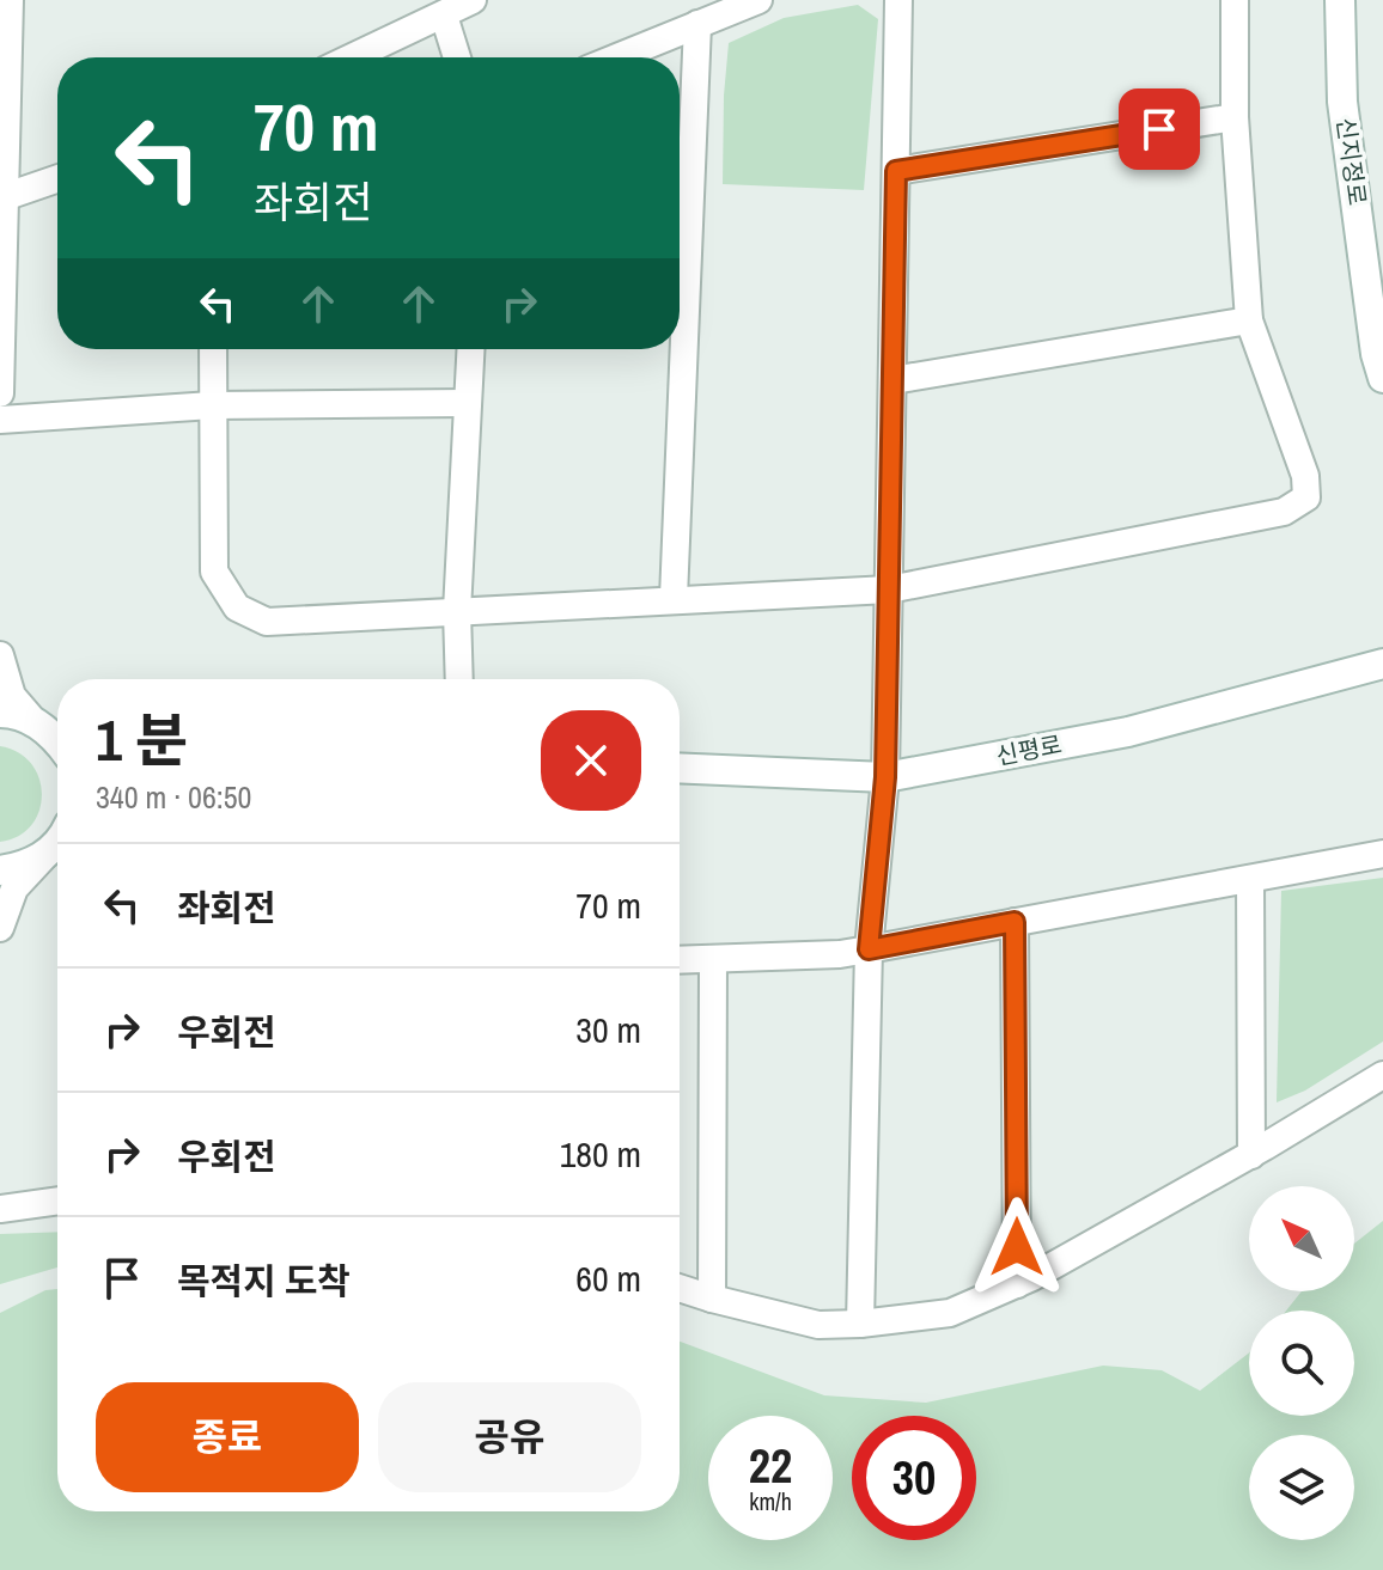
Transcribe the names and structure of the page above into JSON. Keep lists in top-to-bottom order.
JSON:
{
  "streets": {
    "street": ["신지정로", "신평로"]
  },
  "north": "top left",
  "page": {
    "turn": ["70 m", "좌회전"],
    "heading": ["1 분", "340 m · 06:50"],
    "list": [
      {
        "name": "좌회전",
        "value": "70 m"
      },
      {
        "name": "우회전",
        "value": "30 m"
      },
      {
        "name": "우회전",
        "value": "180 m"
      },
      {
        "name": "목적지 도착",
        "value": "60 m"
      }
    ],
    "buttons": ["종료", "공유"],
    "speed": "22 km/h",
    "limit": "30"
  }
}
